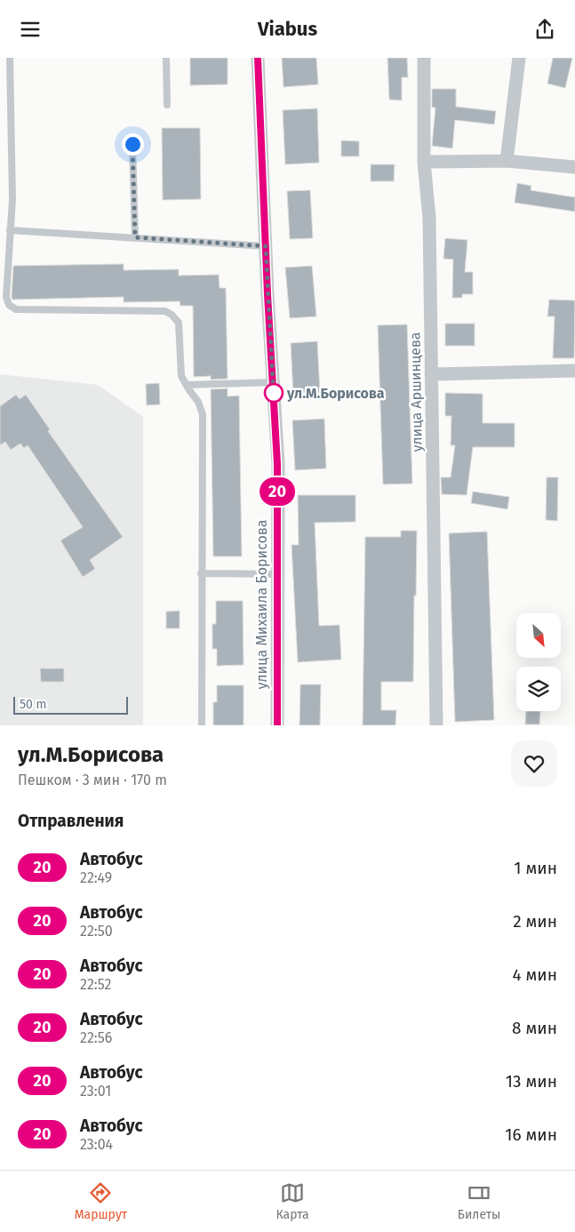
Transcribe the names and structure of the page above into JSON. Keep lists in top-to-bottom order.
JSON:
{
  "streets": {
    "street": ["улица Аршинцева", "улица Михаила Борисова"]
  },
  "places": ["ул.М.Борисова"],
  "lines": ["bus line 20"],
  "scale_bar": "50 m",
  "north": "bottom right",
  "page": {
    "header": "Viabus",
    "on_map": "20",
    "scale": "50 m",
    "heading": [
      ["ул.М.Борисова", "Пешком · 3 мин · 170 m"],
      "Отправления"
    ],
    "list": [
      {
        "mark": "20",
        "name": "Автобус",
        "note": "22:49",
        "value": "1 мин"
      },
      {
        "mark": "20",
        "name": "Автобус",
        "note": "22:50",
        "value": "2 мин"
      },
      {
        "mark": "20",
        "name": "Автобус",
        "note": "22:52",
        "value": "4 мин"
      },
      {
        "mark": "20",
        "name": "Автобус",
        "note": "22:56",
        "value": "8 мин"
      },
      {
        "mark": "20",
        "name": "Автобус",
        "note": "23:01",
        "value": "13 мин"
      },
      {
        "mark": "20",
        "name": "Автобус",
        "note": "23:04",
        "value": "16 мин"
      }
    ],
    "tabs": ["Маршрут", "Карта", "Билеты"]
  }
}
